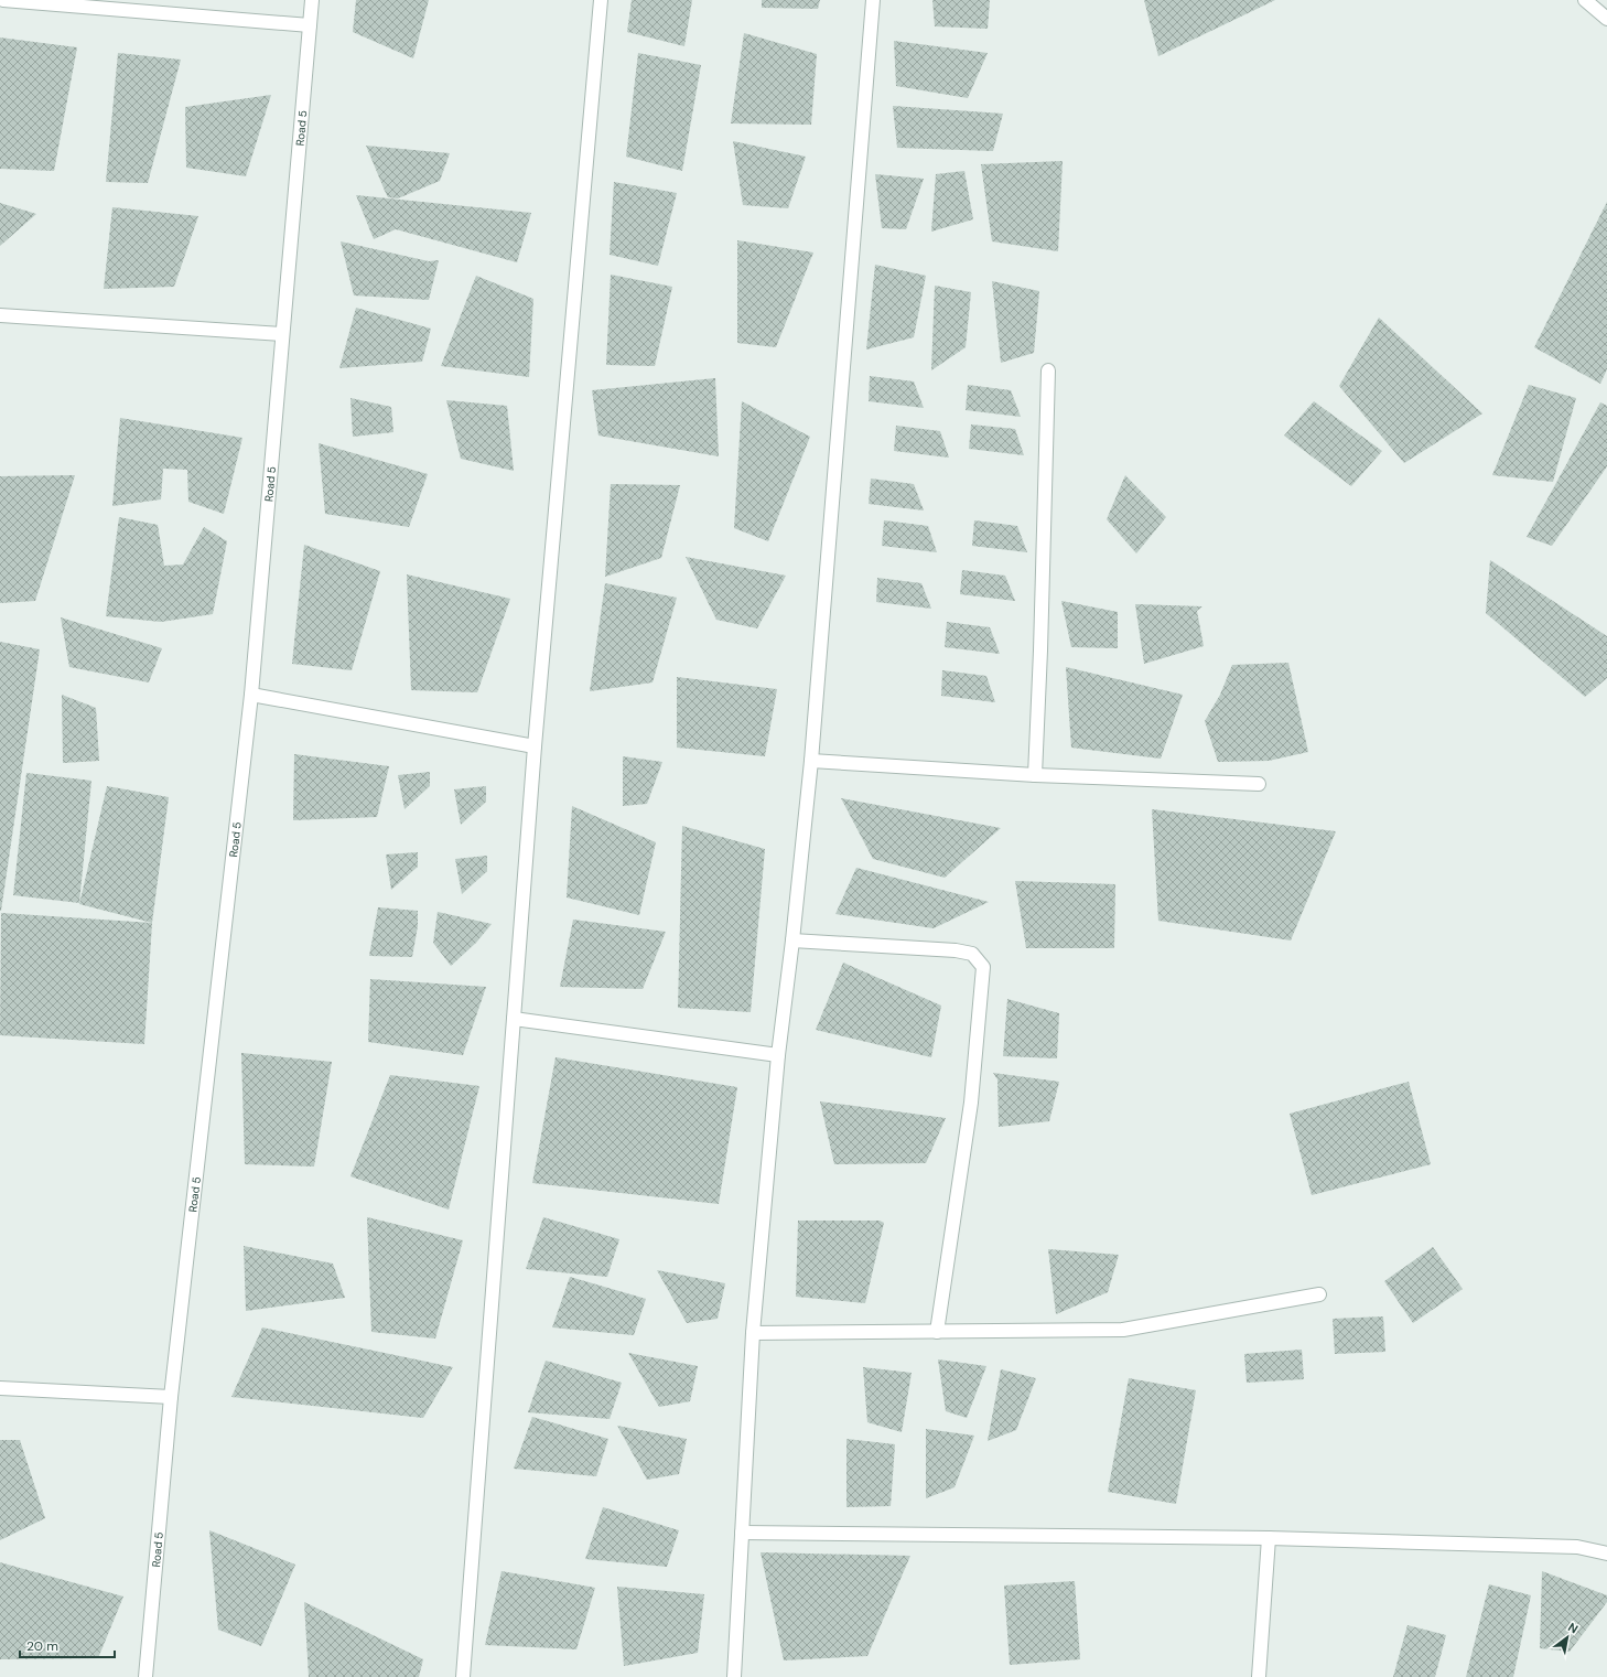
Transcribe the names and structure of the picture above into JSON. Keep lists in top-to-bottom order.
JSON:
{
  "streets": {
    "street": ["Road 5"]
  },
  "scale_bar": "20 m",
  "north": "top right"
}
